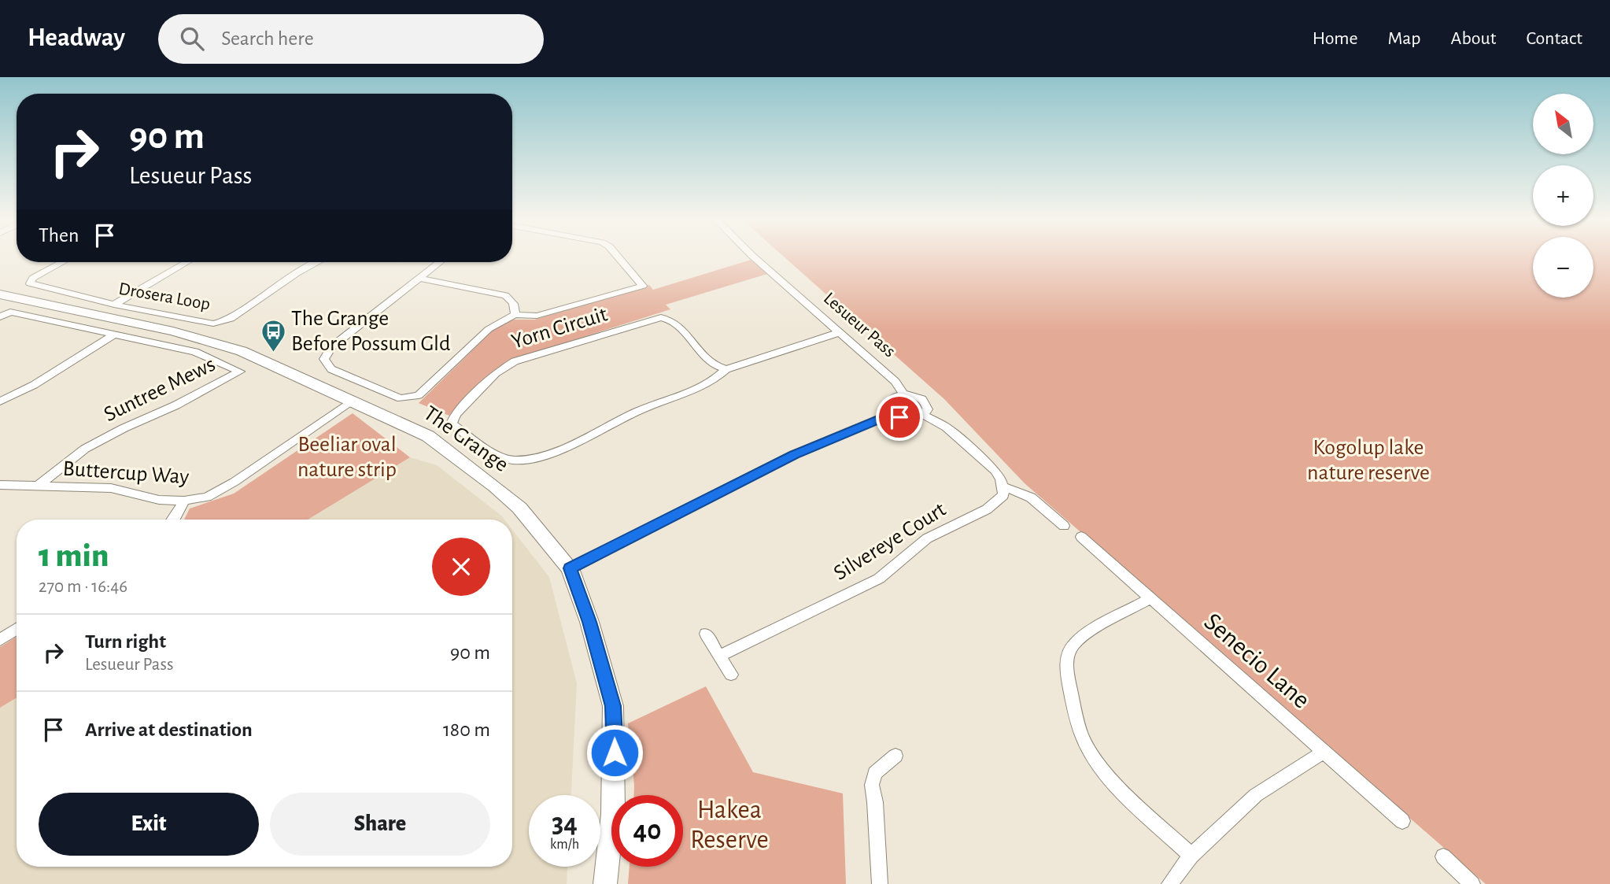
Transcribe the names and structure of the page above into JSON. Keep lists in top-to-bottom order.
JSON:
{
  "streets": {
    "street": [
      "Drosera Loop",
      "Lesueur Pass",
      "Yorn Circuit",
      "Suntree Mews",
      "The Grange",
      "Buttercup Way",
      "Silvereye Court",
      "Senecio Lane"
    ]
  },
  "crossings": [
    ["Lesueur Pass", "Yorn Circuit"],
    ["Suntree Mews", "Buttercup Way"],
    ["The Grange", "Buttercup Way"]
  ],
  "parks": ["Beeliar oval nature strip", "Kogolup lake nature reserve", "Hakea Reserve"],
  "places": {
    "bus stop": ["The Grange Before Possum Gld"]
  },
  "north": "top left",
  "page": {
    "header": "Headway",
    "search": "Search here",
    "nav": [
      "Home",
      "Map",
      "About",
      "Contact"
    ],
    "map_buttons": ["+", "−"],
    "turn": ["90 m", "Lesueur Pass"],
    "then": "Then",
    "heading": ["1 min", "270 m · 16:46"],
    "list": [
      {
        "name": "Turn right",
        "note": "Lesueur Pass",
        "value": "90 m"
      },
      {
        "name": "Arrive at destination",
        "value": "180 m"
      }
    ],
    "buttons": ["Exit", "Share"],
    "speed": "34 km/h",
    "limit": "40"
  }
}
